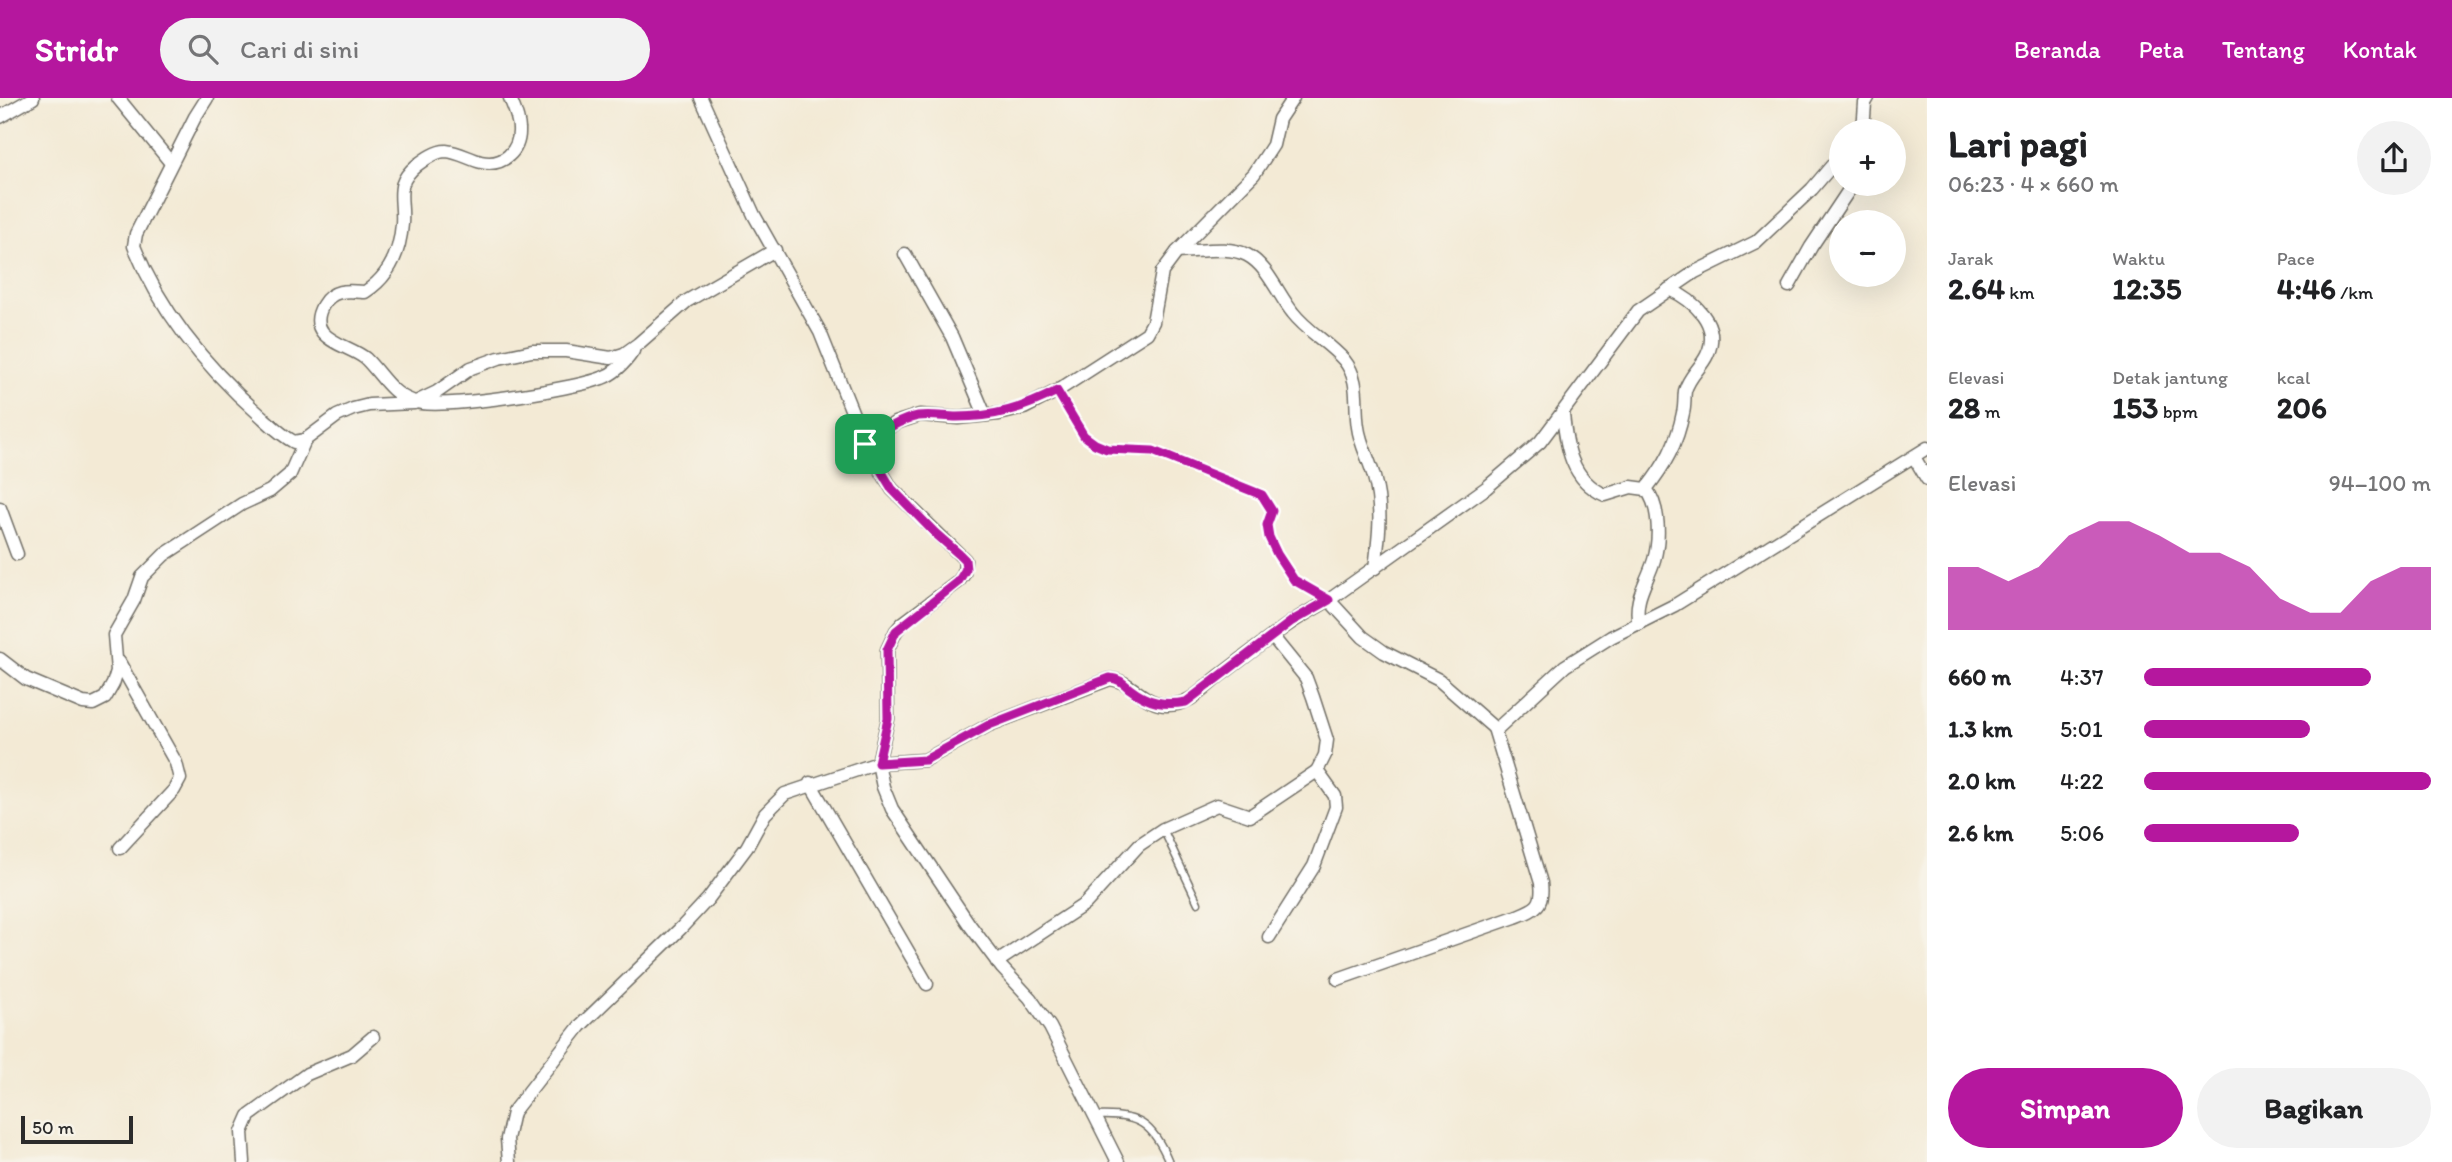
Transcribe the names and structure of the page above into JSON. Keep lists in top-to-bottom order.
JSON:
{
  "scale_bar": "50 m",
  "page": {
    "header": "Stridr",
    "search": "Cari di sini",
    "nav": [
      "Beranda",
      "Peta",
      "Tentang",
      "Kontak"
    ],
    "heading": ["Lari pagi", "06:23 · 4 × 660 m"],
    "map_buttons": ["+", "−"],
    "stats": [
      ["Jarak", "2.64 km"],
      ["Waktu", "12:35"],
      ["Pace", "4:46 /km"],
      ["Elevasi", "28 m"],
      ["Detak jantung", "153 bpm"],
      ["kcal", "206"]
    ],
    "chart": ["Elevasi", "94–100 m"],
    "list": [
      {
        "name": "660 m",
        "note": "4:37"
      },
      {
        "name": "1.3 km",
        "note": "5:01"
      },
      {
        "name": "2.0 km",
        "note": "4:22"
      },
      {
        "name": "2.6 km",
        "note": "5:06"
      }
    ],
    "buttons": ["Simpan", "Bagikan"],
    "scale": "50 m"
  }
}
